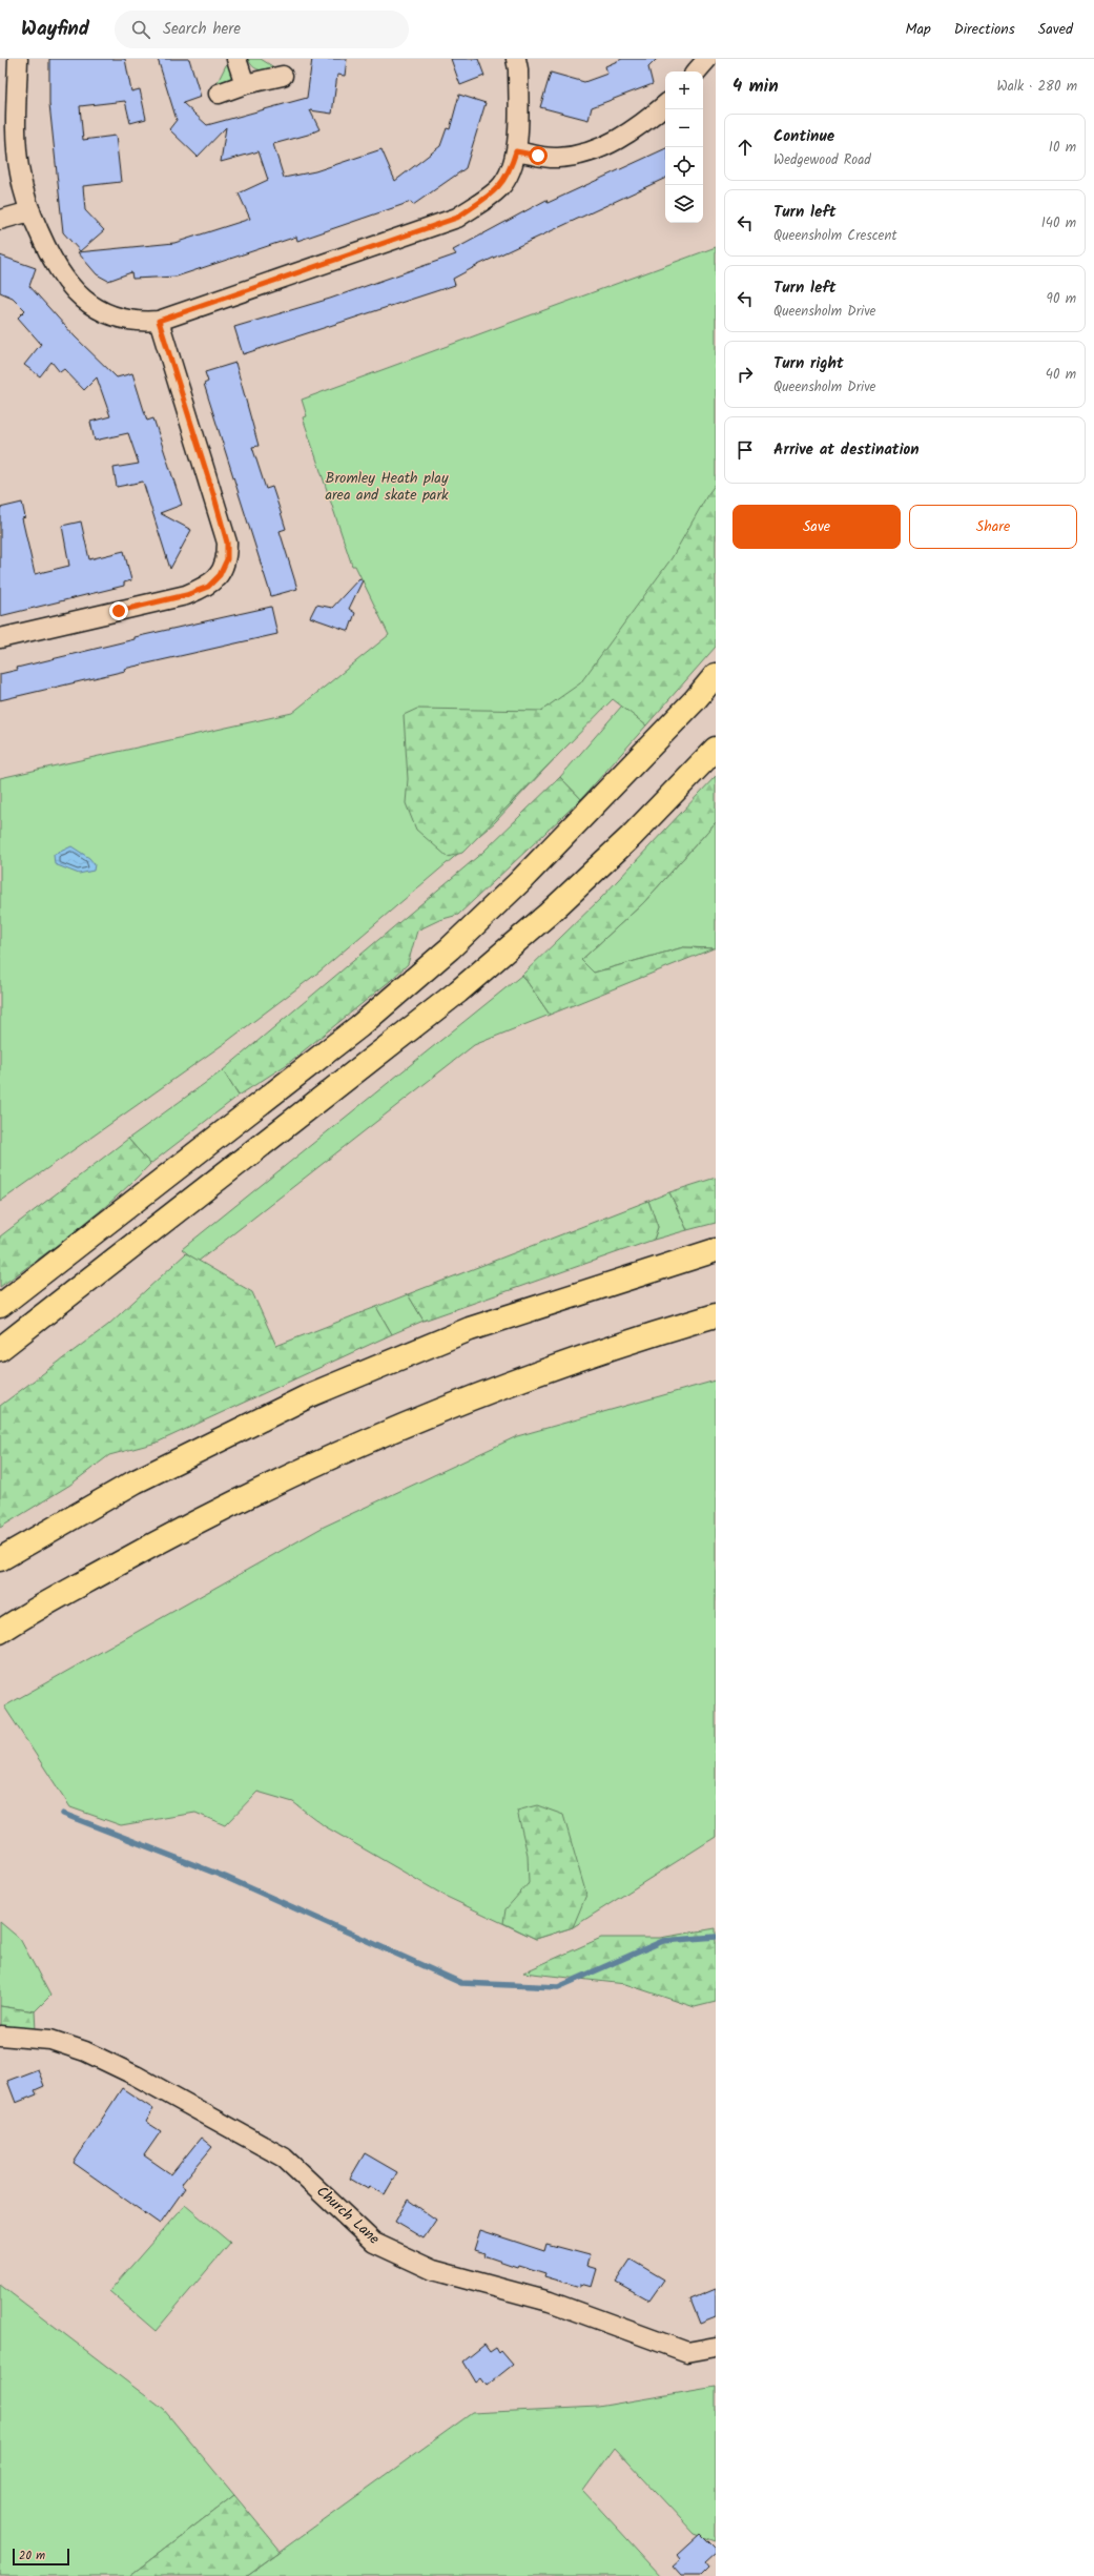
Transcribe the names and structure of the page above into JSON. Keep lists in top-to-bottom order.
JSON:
{
  "streets": {
    "street": ["Church Lane"]
  },
  "parks": ["Bromley Heath play area and skate park"],
  "scale_bar": "20 m",
  "page": {
    "header": "Wayfind",
    "search": "Search here",
    "nav": ["Map", "Directions", "Saved"],
    "heading": ["4 min", "Walk · 280 m"],
    "map_buttons": ["+", "−"],
    "list": [
      ["Continue", "Wedgewood Road", "10 m"],
      ["Turn left", "Queensholm Crescent", "140 m"],
      ["Turn left", "Queensholm Drive", "90 m"],
      ["Turn right", "Queensholm Drive", "40 m"],
      "Arrive at destination"
    ],
    "buttons": ["Save", "Share"],
    "scale": "20 m"
  }
}
